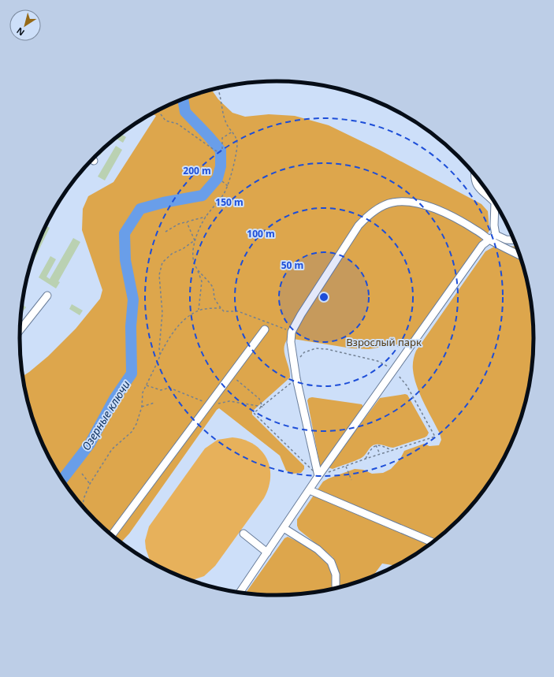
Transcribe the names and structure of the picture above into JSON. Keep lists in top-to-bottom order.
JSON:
{
  "water": ["Озерные ключи"],
  "parks": ["Взрослый парк"],
  "north": "bottom left",
  "rings": [
    "200 m",
    "150 m",
    "100 m",
    "50 m"
  ]
}
